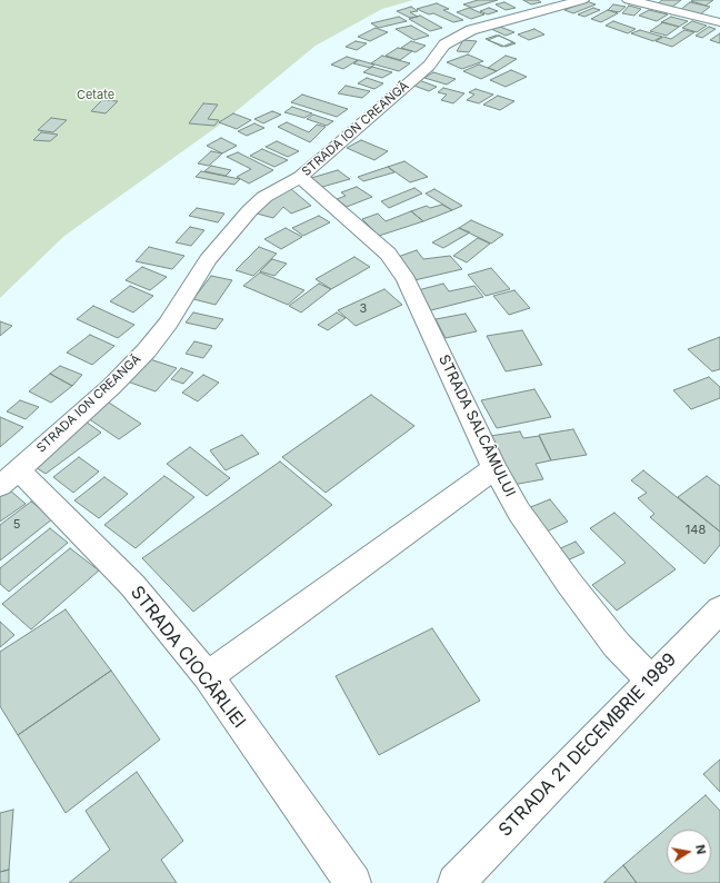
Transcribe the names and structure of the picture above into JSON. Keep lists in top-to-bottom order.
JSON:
{
  "streets": {
    "street": [
      "STRADA ION CREANGĂ",
      "STRADA SALCÂMULUI",
      "STRADA CIOCÂRLIEI",
      "STRADA 21 DECEMBRIE 1989"
    ]
  },
  "crossings": [
    ["STRADA ION CREANGĂ", "STRADA SALCÂMULUI"],
    ["STRADA ION CREANGĂ", "STRADA CIOCÂRLIEI"],
    ["STRADA SALCÂMULUI", "STRADA 21 DECEMBRIE 1989"]
  ],
  "parks": ["Cetate"],
  "house_numbers": ["3", "5", "148"],
  "north": "right"
}
